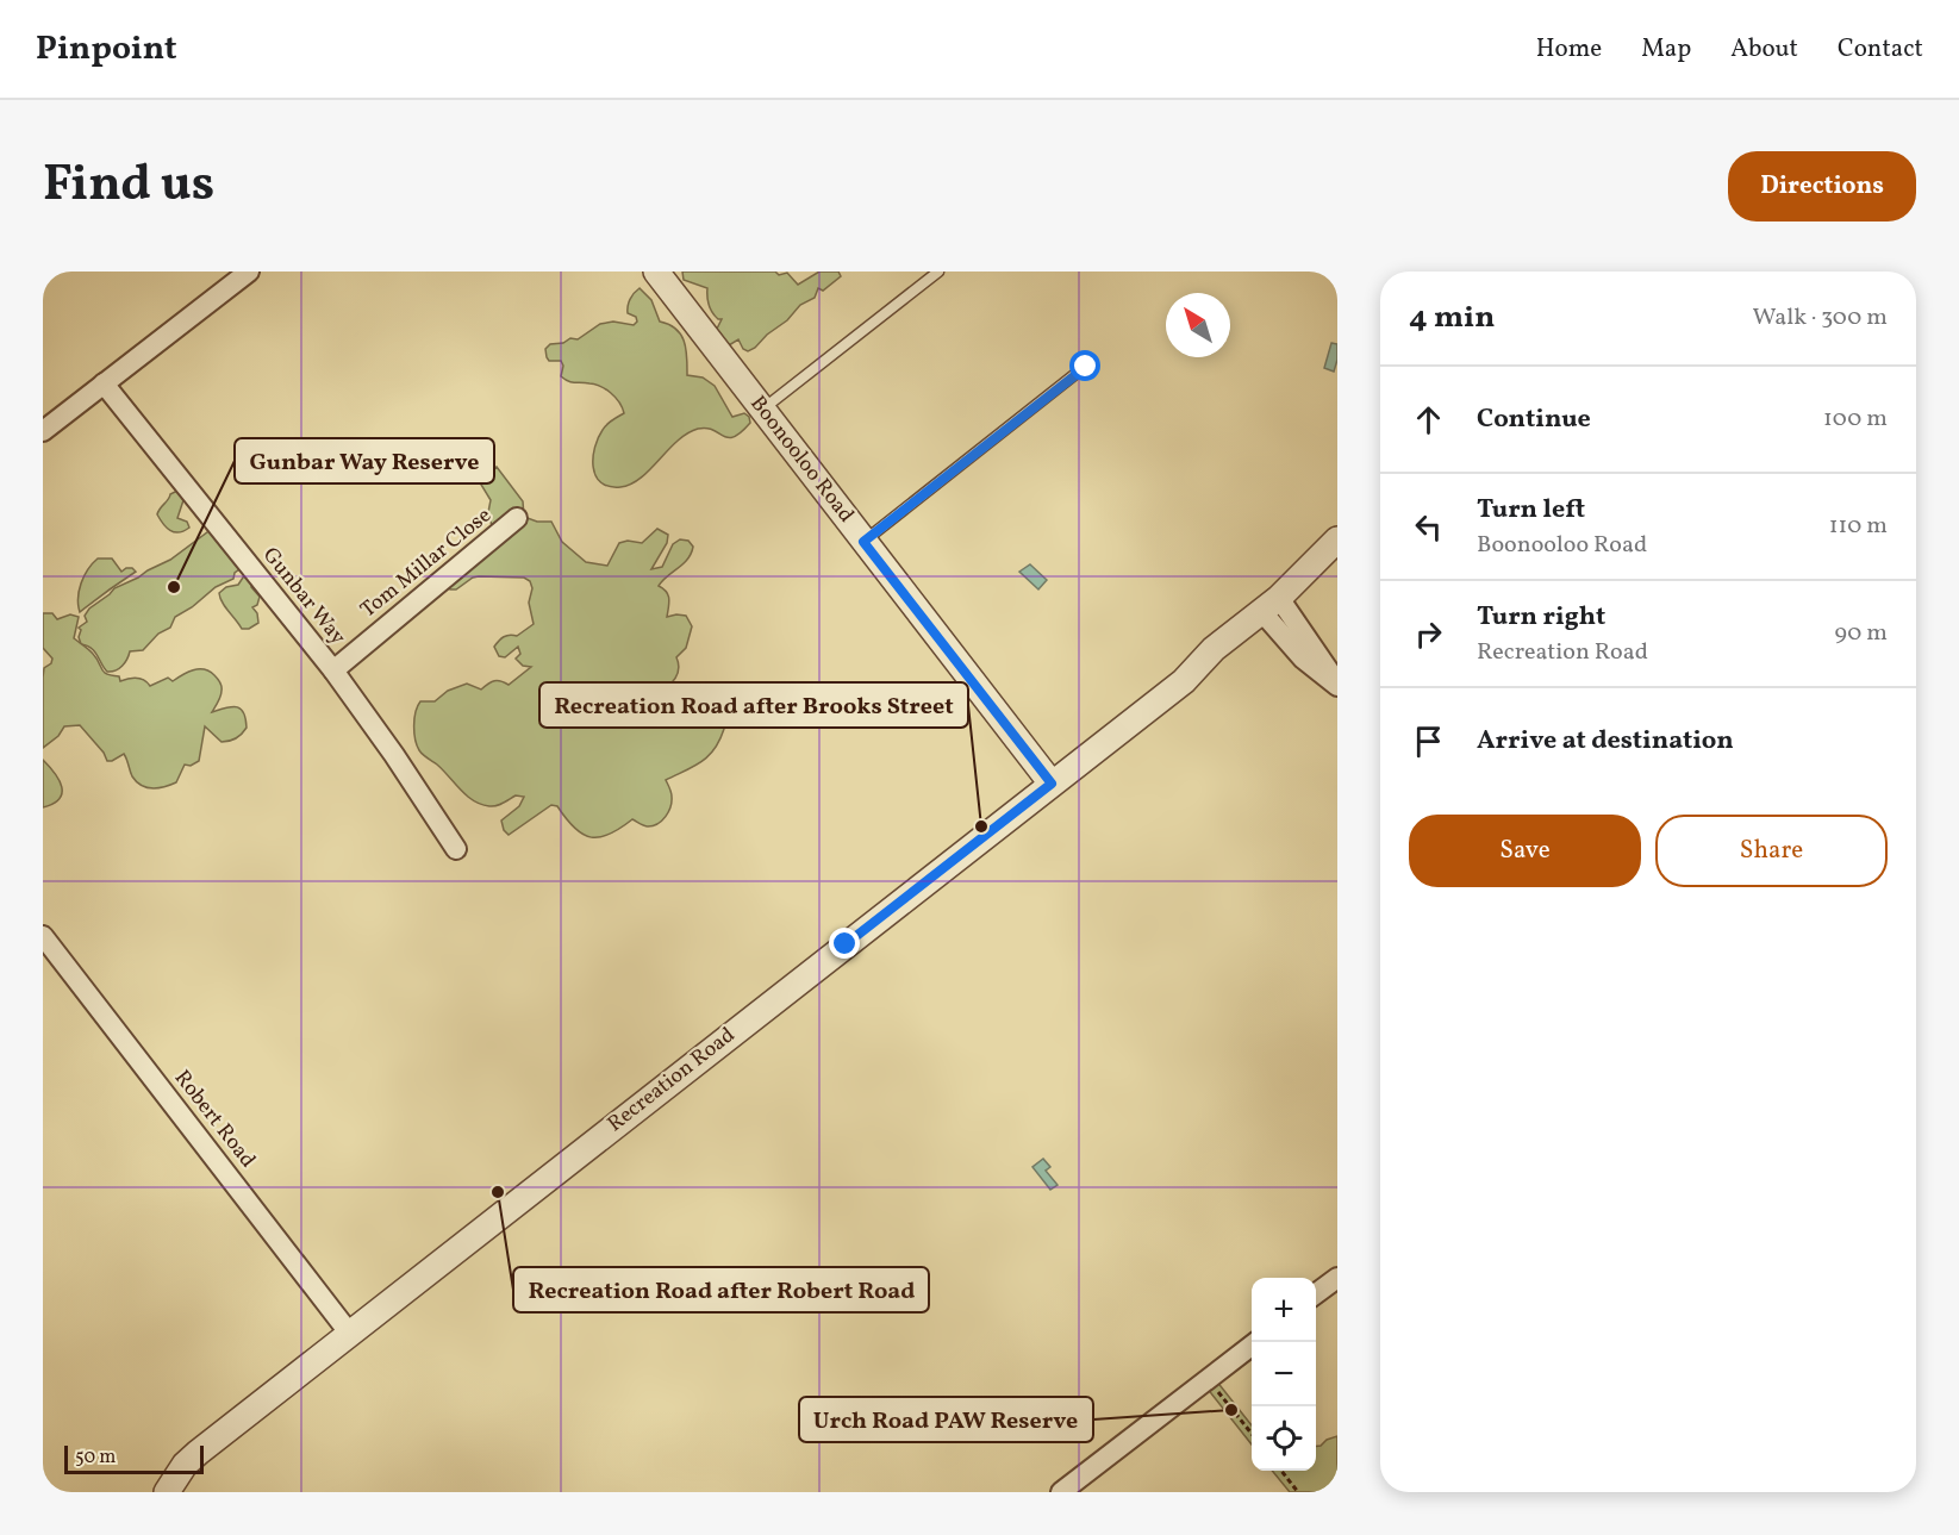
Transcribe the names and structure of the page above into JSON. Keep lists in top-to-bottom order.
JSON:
{
  "streets": {
    "street": [
      "Boonooloo Road",
      "Tom Millar Close",
      "Gunbar Way",
      "Recreation Road",
      "Robert Road"
    ]
  },
  "crossings": [
    ["Boonooloo Road", "Recreation Road"],
    ["Tom Millar Close", "Gunbar Way"],
    ["Recreation Road", "Robert Road"]
  ],
  "places": [
    "Gunbar Way Reserve",
    "Recreation Road after Brooks Street",
    "Recreation Road after Robert Road",
    "Urch Road PAW Reserve"
  ],
  "scale_bar": "50 m",
  "north": "top left",
  "page": {
    "header": "Pinpoint",
    "nav": [
      "Home",
      "Map",
      "About",
      "Contact"
    ],
    "title": "Find us",
    "buttons": [
      "Directions",
      ["Save", "Share"]
    ],
    "heading": ["4 min", "Walk · 300 m"],
    "list": [
      ["Continue", "100 m"],
      ["Turn left", "Boonooloo Road", "110 m"],
      ["Turn right", "Recreation Road", "90 m"],
      "Arrive at destination"
    ],
    "map_buttons": ["+", "−"],
    "scale": "50 m"
  }
}
